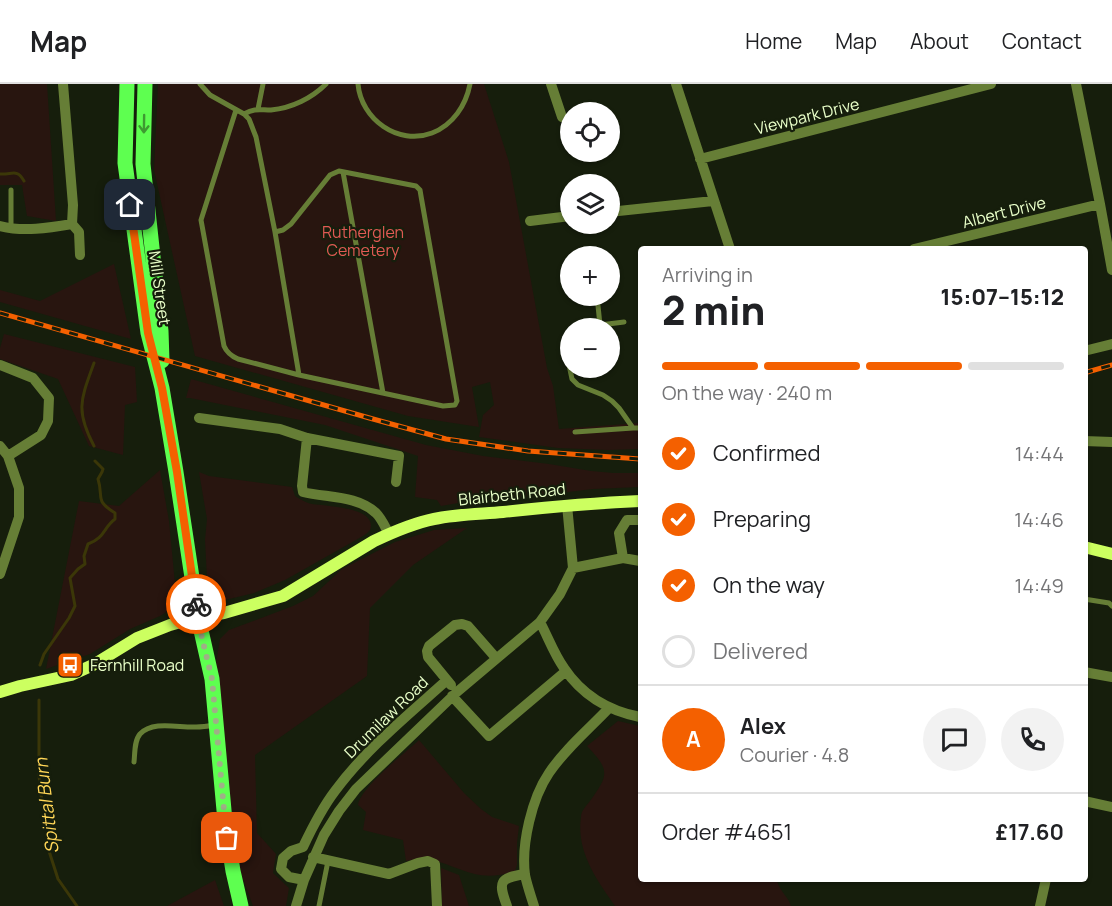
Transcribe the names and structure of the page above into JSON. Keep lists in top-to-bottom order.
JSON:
{
  "streets": {
    "main road": ["Mill Street", "Blairbeth Road"],
    "street": ["Viewpark Drive", "Albert Drive", "Drumilaw Road"]
  },
  "crossings": [
    ["Mill Street", "Blairbeth Road"]
  ],
  "water": ["Spittal Burn"],
  "parks": ["Rutherglen Cemetery"],
  "places": {
    "bus stop": ["Fernhill Road"]
  },
  "page": {
    "header": "Map",
    "nav": [
      "Home",
      "Map",
      "About",
      "Contact"
    ],
    "map_buttons": ["+", "−"],
    "heading": ["2 min", "Arriving in", "15:07–15:12"],
    "panel": [
      "Alex",
      "Courier · 4.8",
      "Order #4651",
      "£17.60"
    ],
    "bar": "On the way · 240 m",
    "list": [
      ["Confirmed", "14:44"],
      ["Preparing", "14:46"],
      ["On the way", "14:49"],
      "Delivered"
    ],
    "round": "A"
  }
}
